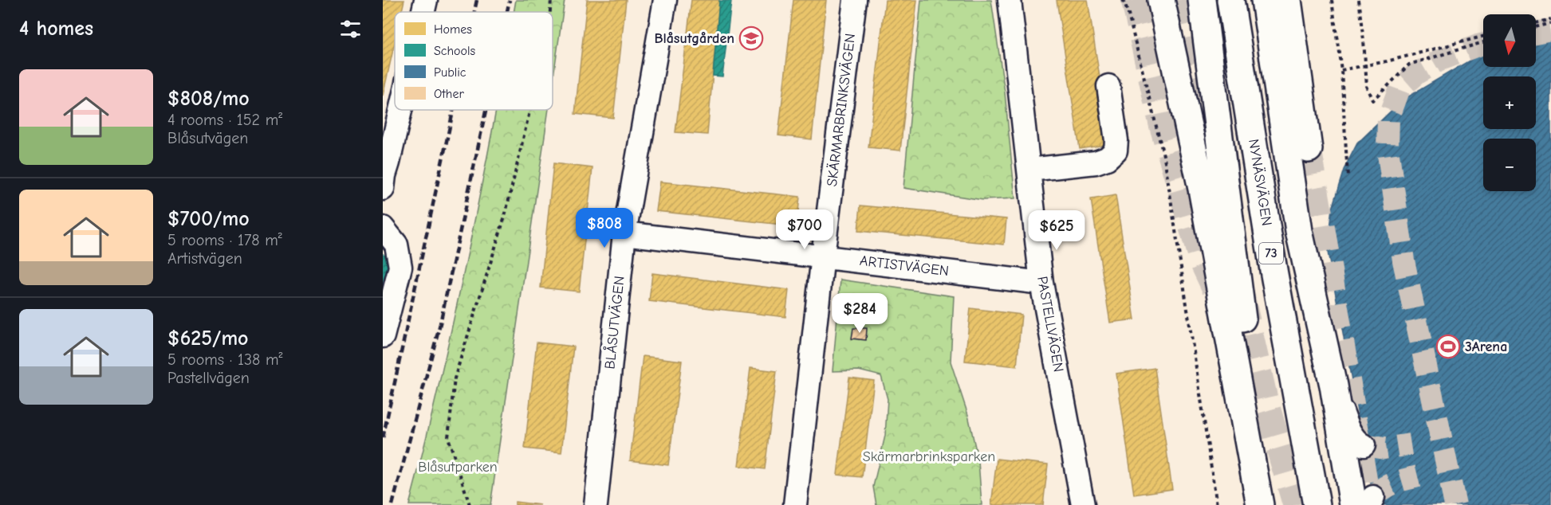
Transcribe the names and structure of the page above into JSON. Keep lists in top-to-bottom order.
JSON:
{
  "streets": {
    "highway": ["NYNÄSVÄGEN", "73"],
    "street": [
      "SKÄRMARBRINKSVÄGEN",
      "ARTISTVÄGEN",
      "BLÅSUTVÄGEN",
      "PASTELLVÄGEN"
    ]
  },
  "crossings": [
    ["SKÄRMARBRINKSVÄGEN", "ARTISTVÄGEN"],
    ["ARTISTVÄGEN", "BLÅSUTVÄGEN"],
    ["ARTISTVÄGEN", "PASTELLVÄGEN"]
  ],
  "parks": ["Skärmarbrinksparken", "Blåsutparken"],
  "places": {
    "school or university": ["Blåsutgården"],
    "sports": ["3Arena"]
  },
  "legend": [
    "Homes",
    "Schools",
    "Public",
    "Other"
  ],
  "north": "bottom",
  "page": {
    "heading": "4 homes",
    "map_buttons": ["+", "−"],
    "list": [
      {
        "name": "$808/mo",
        "note": "4 rooms · 152 m² · Blåsutvägen"
      },
      {
        "name": "$700/mo",
        "note": "5 rooms · 178 m² · Artistvägen"
      },
      {
        "name": "$625/mo",
        "note": "5 rooms · 138 m² · Pastellvägen"
      }
    ],
    "price": [
      "$808",
      "$700",
      "$625",
      "$284"
    ]
  }
}
